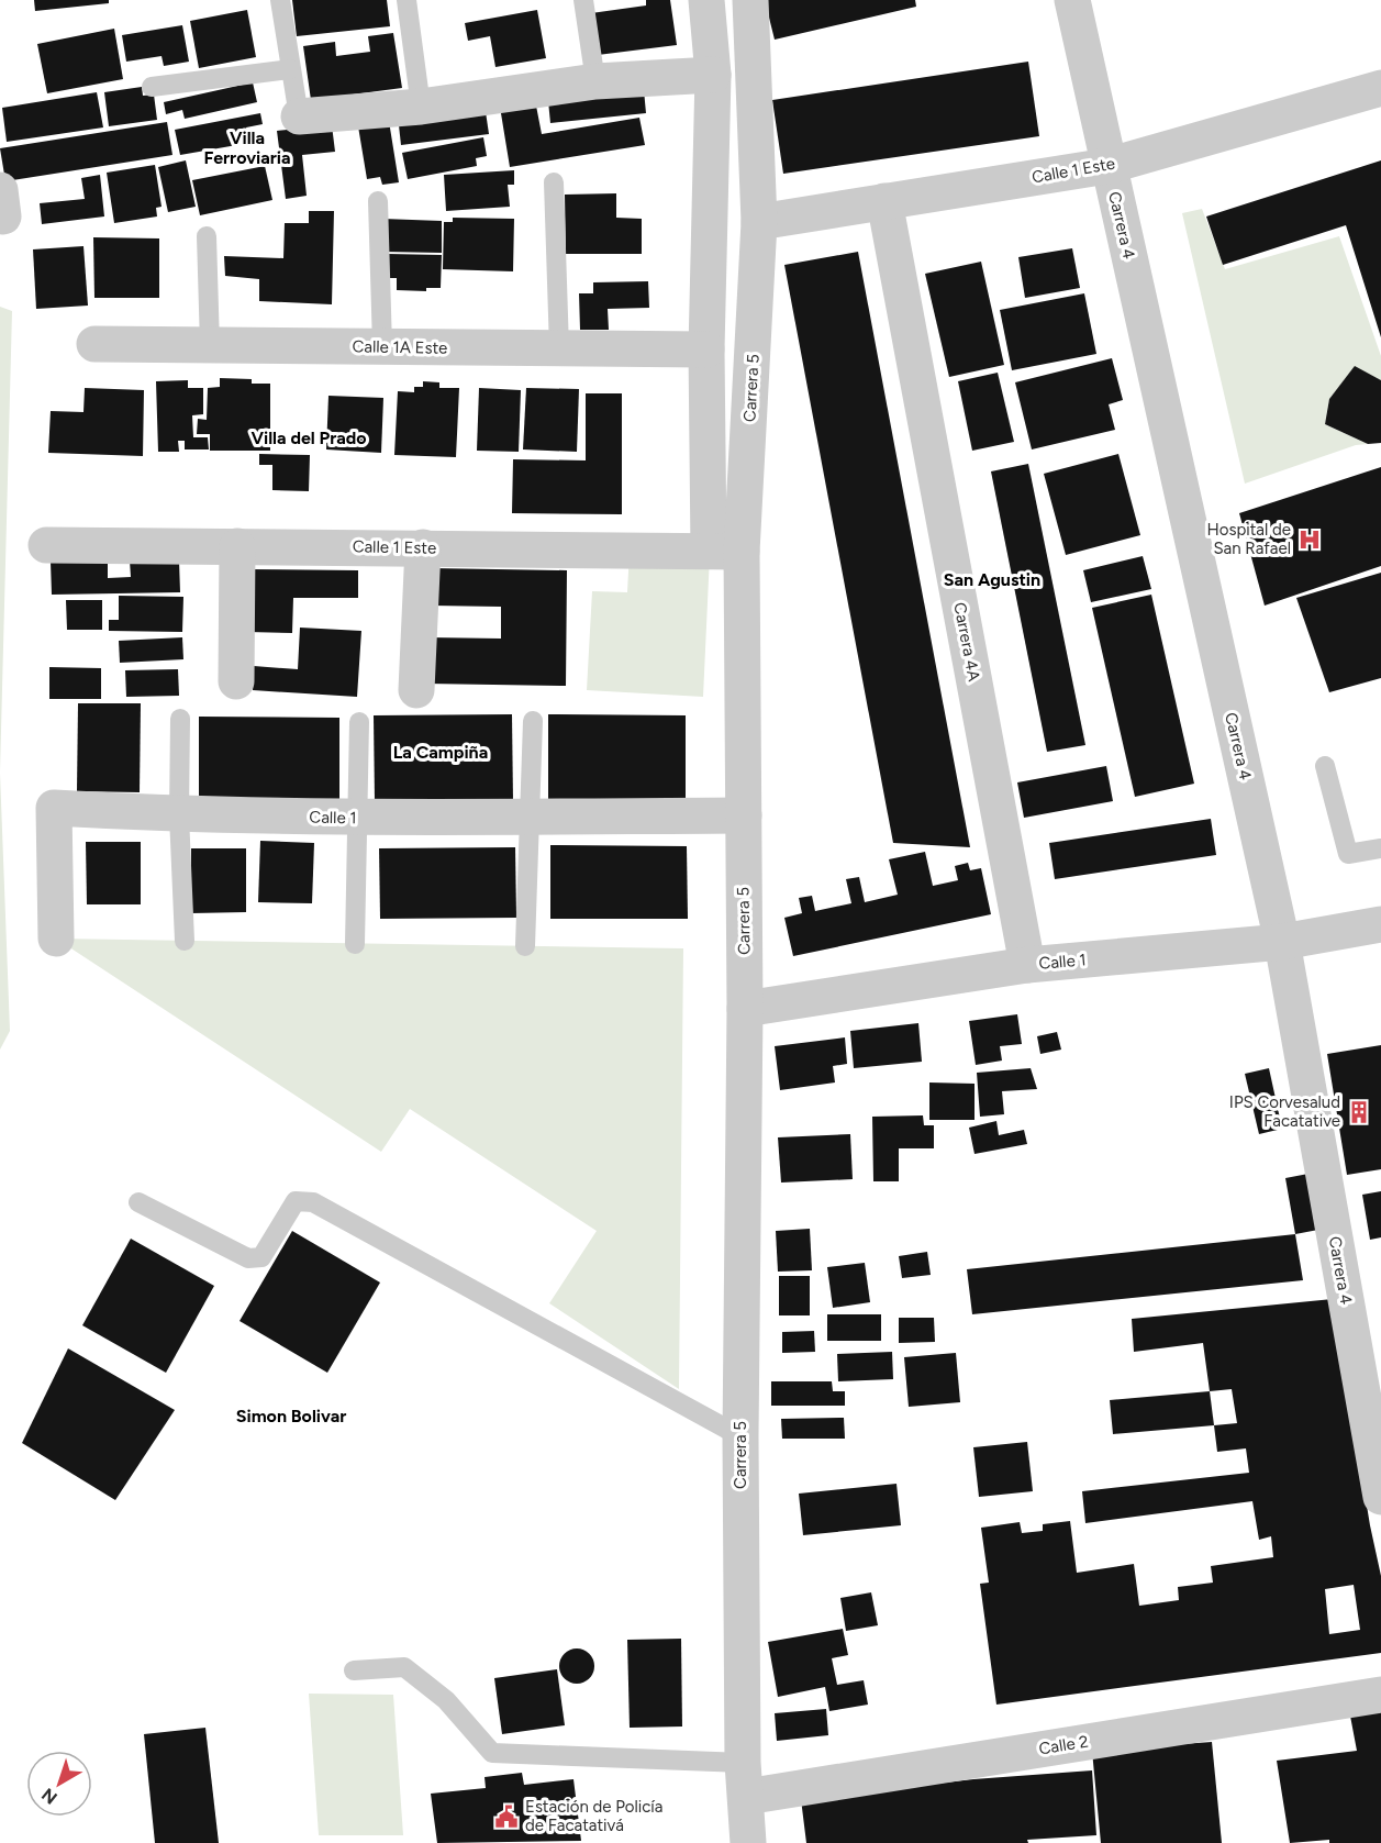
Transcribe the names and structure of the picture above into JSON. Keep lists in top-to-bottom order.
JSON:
{
  "streets": {
    "street": [
      "Calle 1 Este",
      "Carrera 4",
      "Calle 1A Este",
      "Carrera 5",
      "Carrera 4A",
      "Calle 1",
      "Calle 2"
    ]
  },
  "crossings": [
    ["Calle 1 Este", "Carrera 4"],
    ["Calle 1 Este", "Carrera 5"],
    ["Calle 1 Este", "Carrera 4A"],
    ["Carrera 4", "Calle 1"],
    ["Calle 1A Este", "Carrera 5"],
    ["Carrera 5", "Calle 1"],
    ["Carrera 5", "Calle 2"],
    ["Carrera 4A", "Calle 1"]
  ],
  "districts": [
    "Villa Ferroviaria",
    "Villa del Prado",
    "San Agustin",
    "La Campiña",
    "Simon Bolivar"
  ],
  "places": {
    "hospital": ["Hospital de San Rafael"],
    "building": ["IPS Corvesalud Facatative"],
    "public building": ["Estación de Policía de Facatativá"]
  },
  "north": "bottom left"
}
